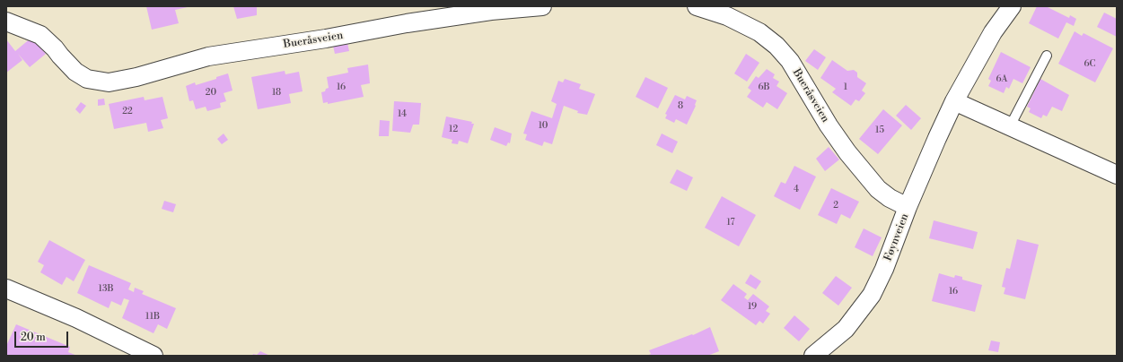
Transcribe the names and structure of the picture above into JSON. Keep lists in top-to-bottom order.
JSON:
{
  "streets": {
    "street": ["Bueråsveien", "Føynveien"]
  },
  "crossings": [
    ["Bueråsveien", "Føynveien"]
  ],
  "house_numbers": [
    "6C",
    "6A",
    "16",
    "6B",
    "1",
    "20",
    "18",
    "8",
    "22",
    "14",
    "10",
    "12",
    "15",
    "4",
    "2",
    "17",
    "13B",
    "16",
    "19",
    "11B"
  ],
  "scale_bar": "20 m"
}
